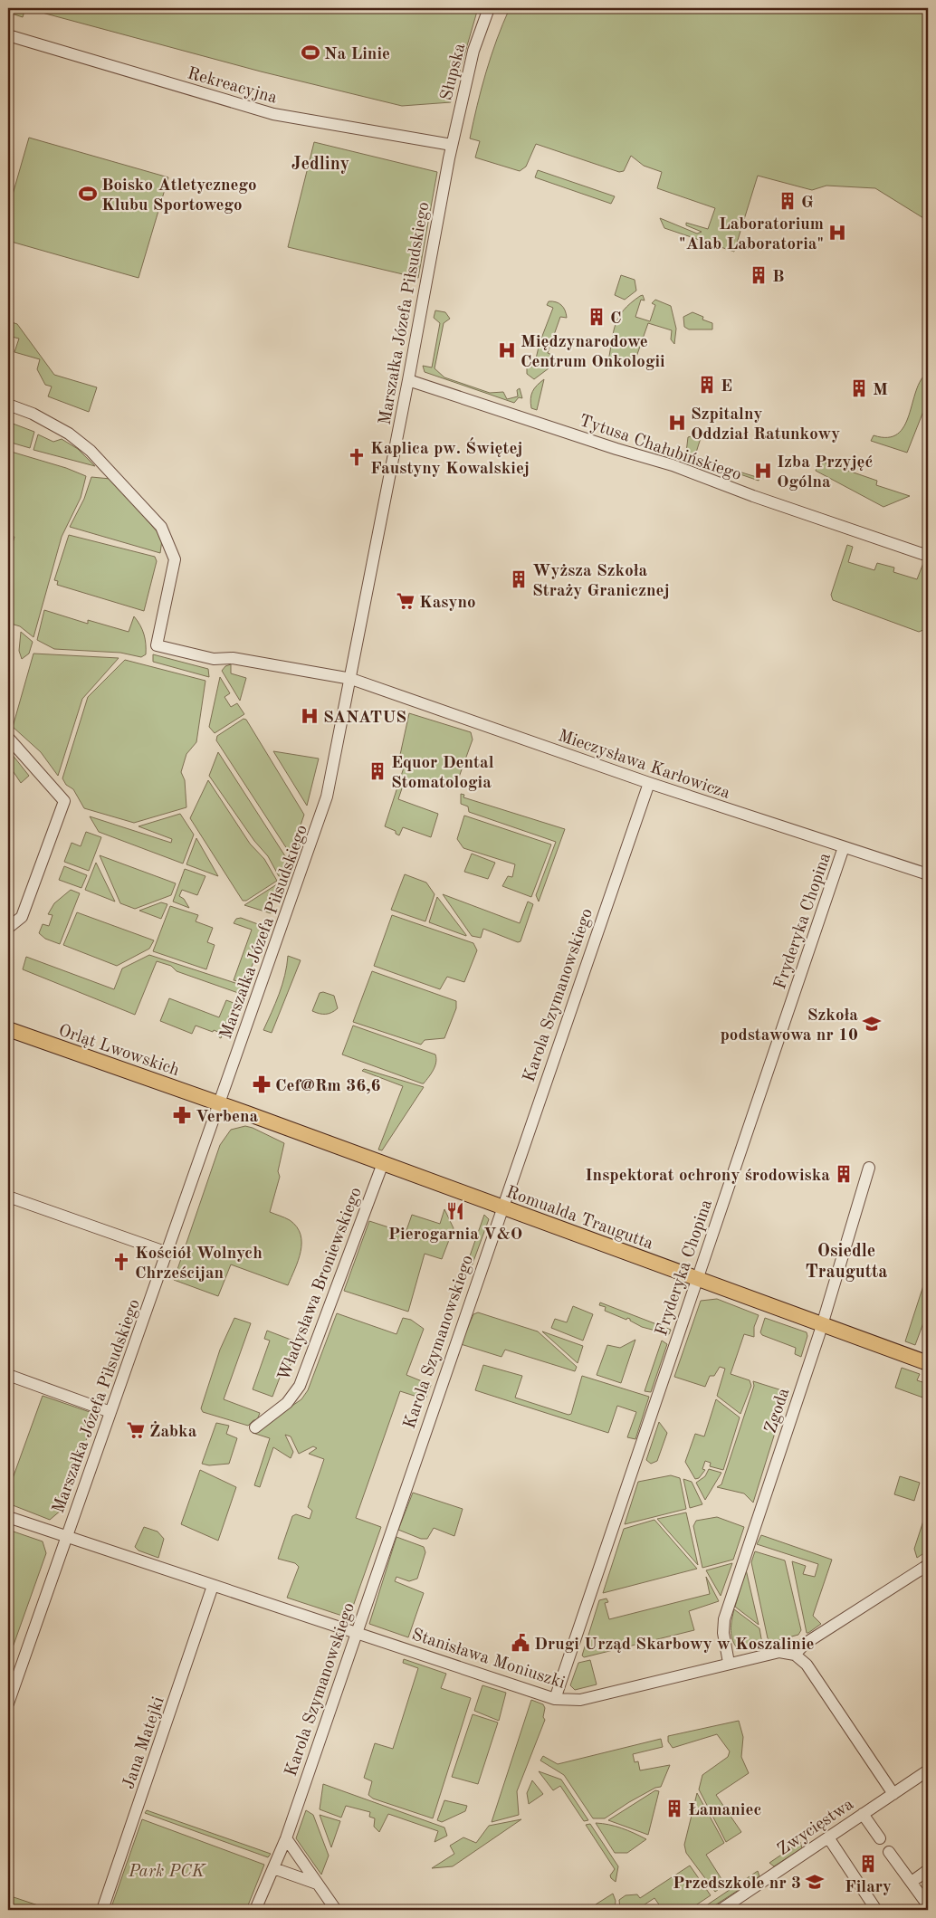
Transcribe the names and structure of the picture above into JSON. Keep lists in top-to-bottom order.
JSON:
{
  "streets": {
    "main road": ["Orląt Lwowskich", "Romualda Traugutta"],
    "street": [
      "Słupska",
      "Rekreacyjna",
      "Marszałka Józefa Piłsudskiego",
      "Tytusa Chałubińskiego",
      "Mieczysława Karłowicza",
      "Fryderyka Chopina",
      "Karola Szymanowskiego",
      "Władysława Broniewskiego",
      "Zgoda",
      "Stanisława Moniuszki",
      "Jana Matejki",
      "Zwycięstwa"
    ]
  },
  "crossings": [
    ["Słupska", "Rekreacyjna"],
    ["Słupska", "Marszałka Józefa Piłsudskiego"],
    ["Rekreacyjna", "Marszałka Józefa Piłsudskiego"],
    ["Marszałka Józefa Piłsudskiego", "Tytusa Chałubińskiego"],
    ["Marszałka Józefa Piłsudskiego", "Mieczysława Karłowicza"],
    ["Marszałka Józefa Piłsudskiego", "Orląt Lwowskich"],
    ["Marszałka Józefa Piłsudskiego", "Romualda Traugutta"],
    ["Marszałka Józefa Piłsudskiego", "Stanisława Moniuszki"],
    ["Mieczysława Karłowicza", "Fryderyka Chopina"],
    ["Mieczysława Karłowicza", "Karola Szymanowskiego"],
    ["Fryderyka Chopina", "Romualda Traugutta"],
    ["Fryderyka Chopina", "Stanisława Moniuszki"],
    ["Karola Szymanowskiego", "Romualda Traugutta"],
    ["Karola Szymanowskiego", "Stanisława Moniuszki"],
    ["Orląt Lwowskich", "Romualda Traugutta"],
    ["Romualda Traugutta", "Władysława Broniewskiego"],
    ["Romualda Traugutta", "Zgoda"],
    ["Zgoda", "Stanisława Moniuszki"],
    ["Stanisława Moniuszki", "Jana Matejki"]
  ],
  "districts": ["Jedliny", "Osiedle Traugutta"],
  "parks": ["Park PCK"],
  "places": {
    "sports": ["Na Linie", "Boisko Atletycznego Klubu Sportowego"],
    "building": [
      "G",
      "B",
      "C",
      "E",
      "M",
      "Wyższa Szkoła Straży Granicznej",
      "Equor Dental Stomatologia",
      "Inspektorat ochrony środowiska",
      "Łamaniec",
      "Filary"
    ],
    "hospital": [
      "Laboratorium \"Alab Laboratoria\"",
      "Międzynarodowe Centrum Onkologii",
      "Szpitalny Oddział Ratunkowy",
      "Izba Przyjęć Ogólna",
      "SANATUS"
    ],
    "church": ["Kaplica pw. Świętej Faustyny Kowalskiej", "Kościół Wolnych Chrześcijan"],
    "supermarket": ["Kasyno", "Żabka"],
    "school or university": ["Szkoła podstawowa nr 10", "Przedszkole nr 3"],
    "pharmacy": ["Cef@Rm 36,6", "Verbena"],
    "restaurant": ["Pierogarnia V&O"],
    "public building": ["Drugi Urząd Skarbowy w Koszalinie"]
  }
}
